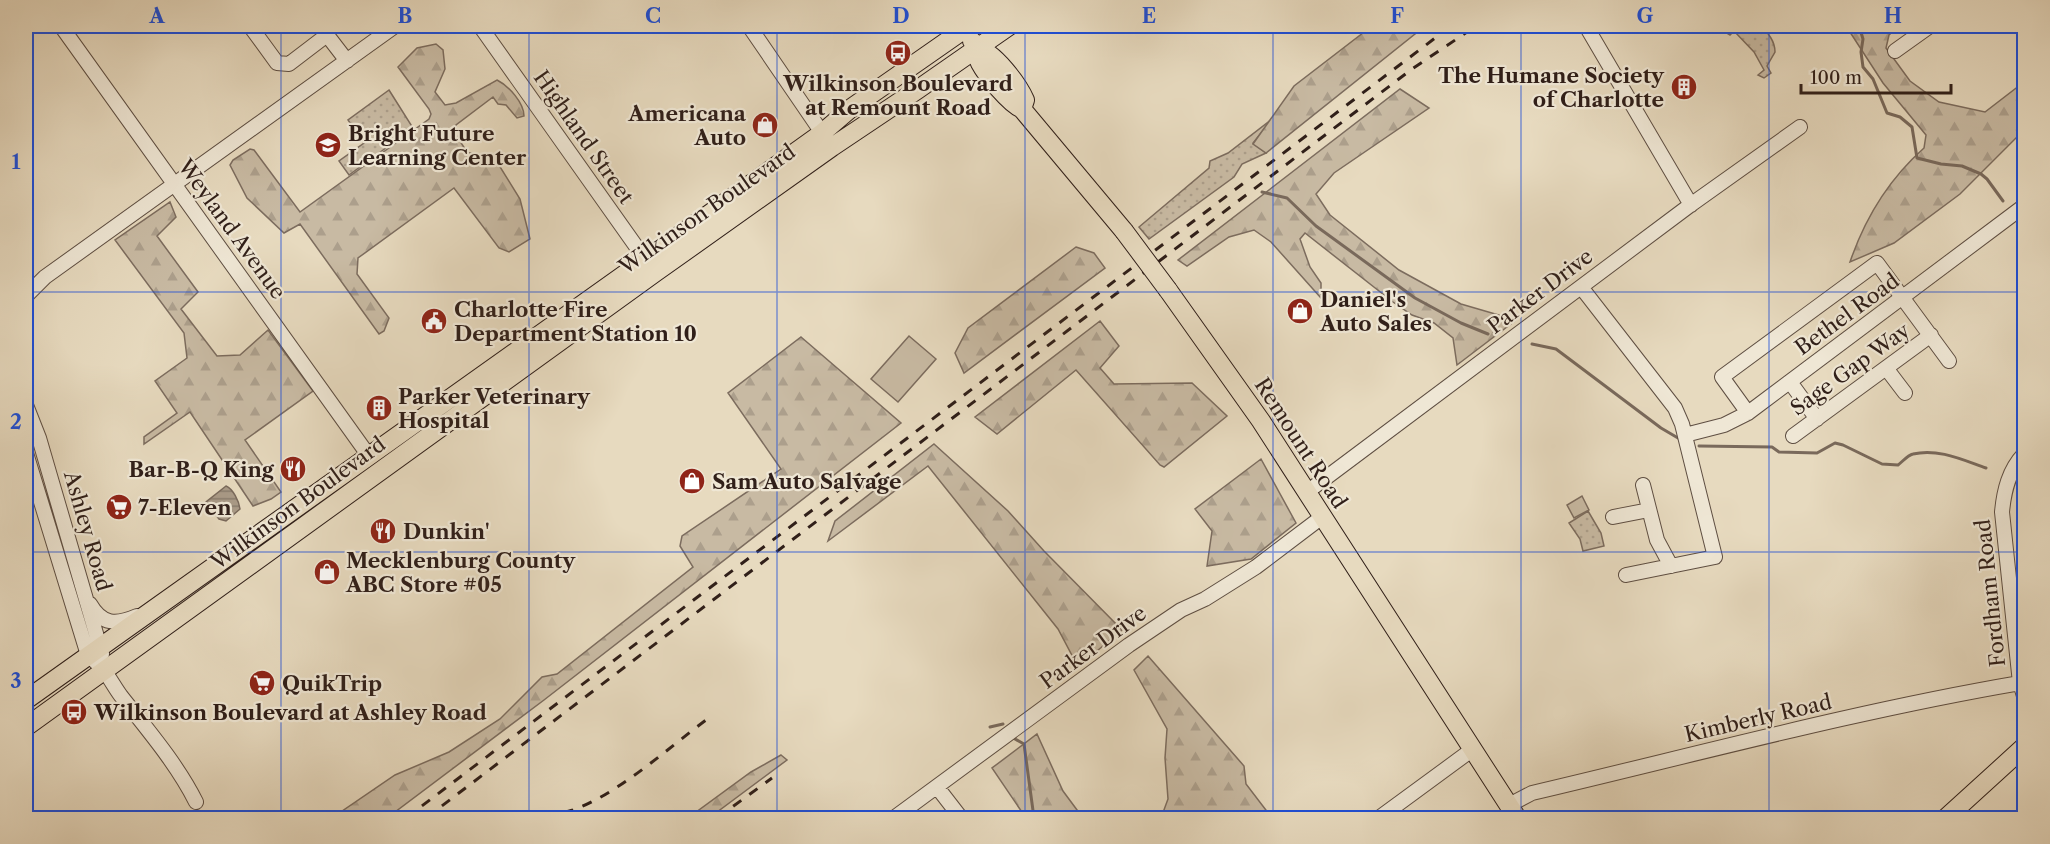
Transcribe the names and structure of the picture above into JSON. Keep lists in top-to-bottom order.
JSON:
{
  "streets": {
    "main road": ["Wilkinson Boulevard", "Remount Road"],
    "street": [
      "Highland Street",
      "Weyland Avenue",
      "Parker Drive",
      "Bethel Road",
      "Sage Gap Way",
      "Ashley Road",
      "Fordham Road",
      "Kimberly Road"
    ]
  },
  "crossings": [
    ["Highland Street", "Wilkinson Boulevard"],
    ["Wilkinson Boulevard", "Weyland Avenue"],
    ["Wilkinson Boulevard", "Remount Road"],
    ["Wilkinson Boulevard", "Ashley Road"],
    ["Parker Drive", "Remount Road"],
    ["Remount Road", "Kimberly Road"],
    ["Fordham Road", "Kimberly Road"]
  ],
  "places": {
    "bus stop": ["Wilkinson Boulevard at Remount Road", "Wilkinson Boulevard at Ashley Road"],
    "building": ["The Humane Society of Charlotte", "Parker Veterinary Hospital"],
    "shop": [
      "Americana Auto",
      "Daniel's Auto Sales",
      "Sam Auto Salvage",
      "Mecklenburg County ABC Store #05"
    ],
    "school or university": ["Bright Future Learning Center"],
    "public building": ["Charlotte Fire Department Station 10"],
    "restaurant": ["Bar-B-Q King", "Dunkin'"],
    "supermarket": ["7-Eleven", "QuikTrip"]
  },
  "scale_bar": "100 m",
  "grid": {
    "columns": [
      "A",
      "B",
      "C",
      "D",
      "E",
      "F",
      "G",
      "H"
    ],
    "rows": ["1", "2", "3"]
  }
}
